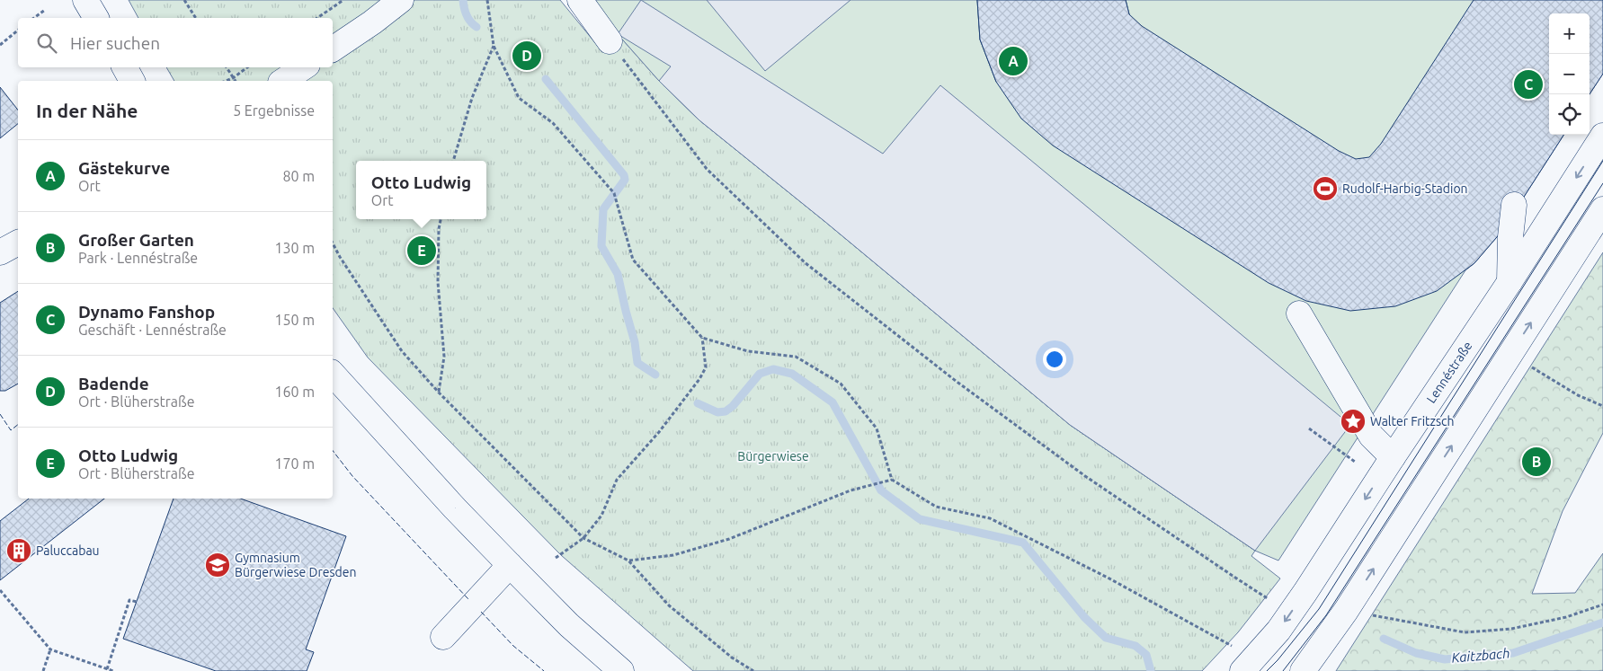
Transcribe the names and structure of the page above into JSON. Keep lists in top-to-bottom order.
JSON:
{
  "streets": {
    "main road": ["Lennéstraße"]
  },
  "water": ["Kaitzbach"],
  "parks": ["Bürgerwiese"],
  "places": {
    "sports": ["Rudolf-Harbig-Stadion"],
    "place": ["Walter Fritzsch"],
    "building": ["Paluccabau"],
    "school or university": ["Gymnasium Bürgerwiese Dresden"]
  },
  "page": {
    "map_buttons": ["+", "−"],
    "search": "Hier suchen",
    "pins": [
      "D",
      "A",
      "C",
      "E",
      "B"
    ],
    "heading": ["In der Nähe", "5 Ergebnisse"],
    "list": [
      {
        "mark": "A",
        "name": "Gästekurve",
        "note": "Ort",
        "value": "80 m"
      },
      {
        "mark": "B",
        "name": "Großer Garten",
        "note": "Park · Lennéstraße",
        "value": "130 m"
      },
      {
        "mark": "C",
        "name": "Dynamo Fanshop",
        "note": "Geschäft · Lennéstraße",
        "value": "150 m"
      },
      {
        "mark": "D",
        "name": "Badende",
        "note": "Ort · Blüherstraße",
        "value": "160 m"
      },
      {
        "mark": "E",
        "name": "Otto Ludwig",
        "note": "Ort · Blüherstraße",
        "value": "170 m"
      }
    ],
    "popup": ["Otto Ludwig", "Ort"]
  }
}
